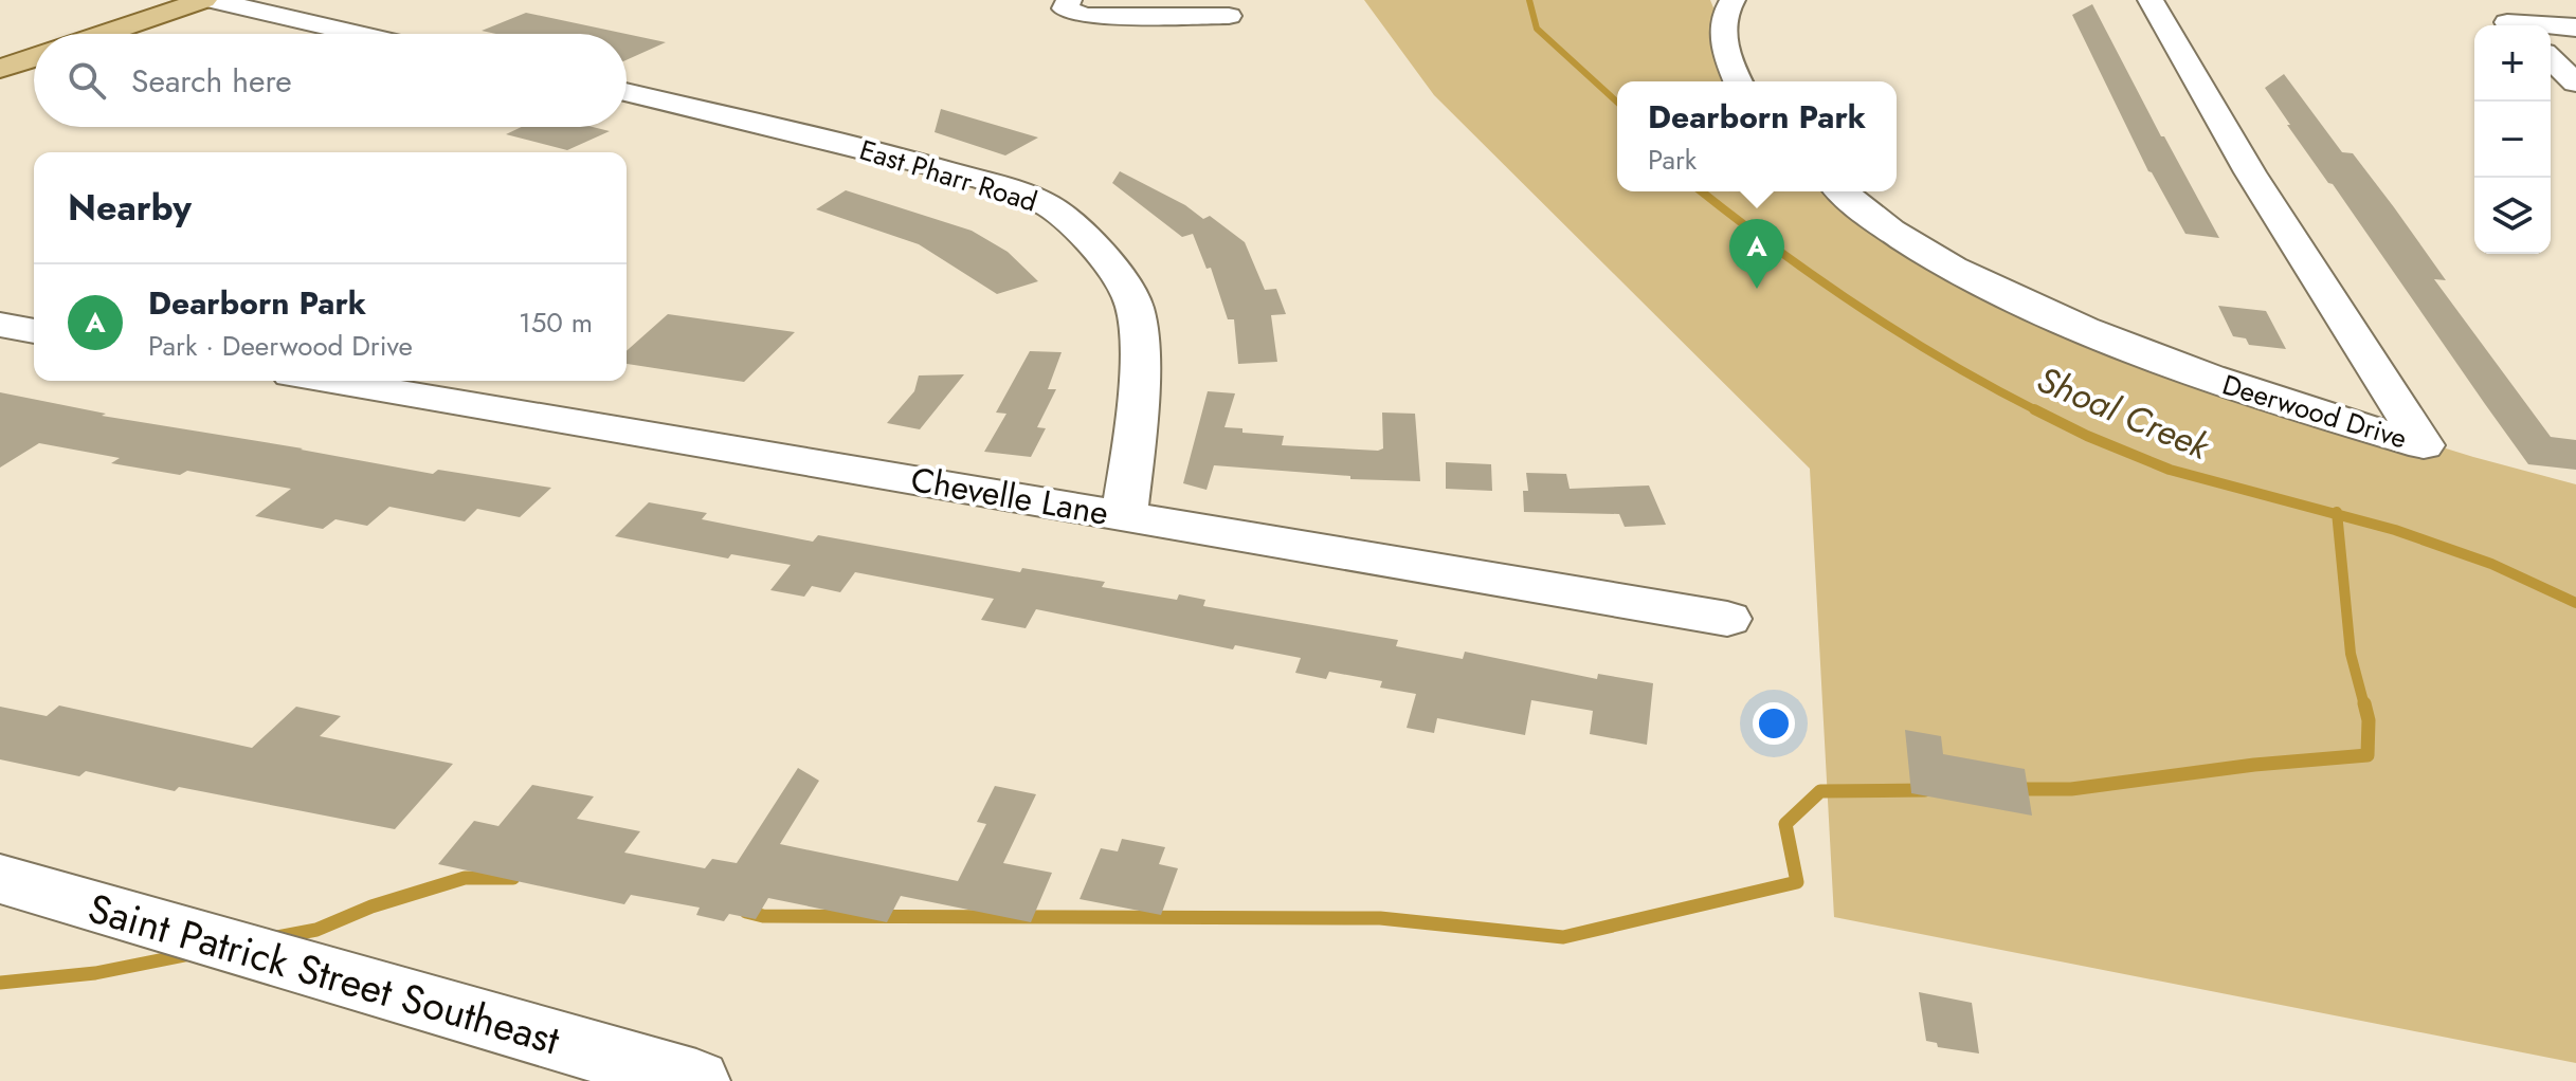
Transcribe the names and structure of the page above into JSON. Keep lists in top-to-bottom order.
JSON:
{
  "streets": {
    "street": [
      "East Pharr Road",
      "Deerwood Drive",
      "Chevelle Lane",
      "Saint Patrick Street Southeast"
    ]
  },
  "crossings": [
    ["East Pharr Road", "Chevelle Lane"]
  ],
  "water": ["Shoal Creek"],
  "page": {
    "map_buttons": ["+", "−"],
    "search": "Search here",
    "popup": ["Dearborn Park", "Park"],
    "heading": "Nearby",
    "pins": "A",
    "list": [
      {
        "mark": "A",
        "name": "Dearborn Park",
        "note": "Park · Deerwood Drive",
        "value": "150 m"
      }
    ]
  }
}
